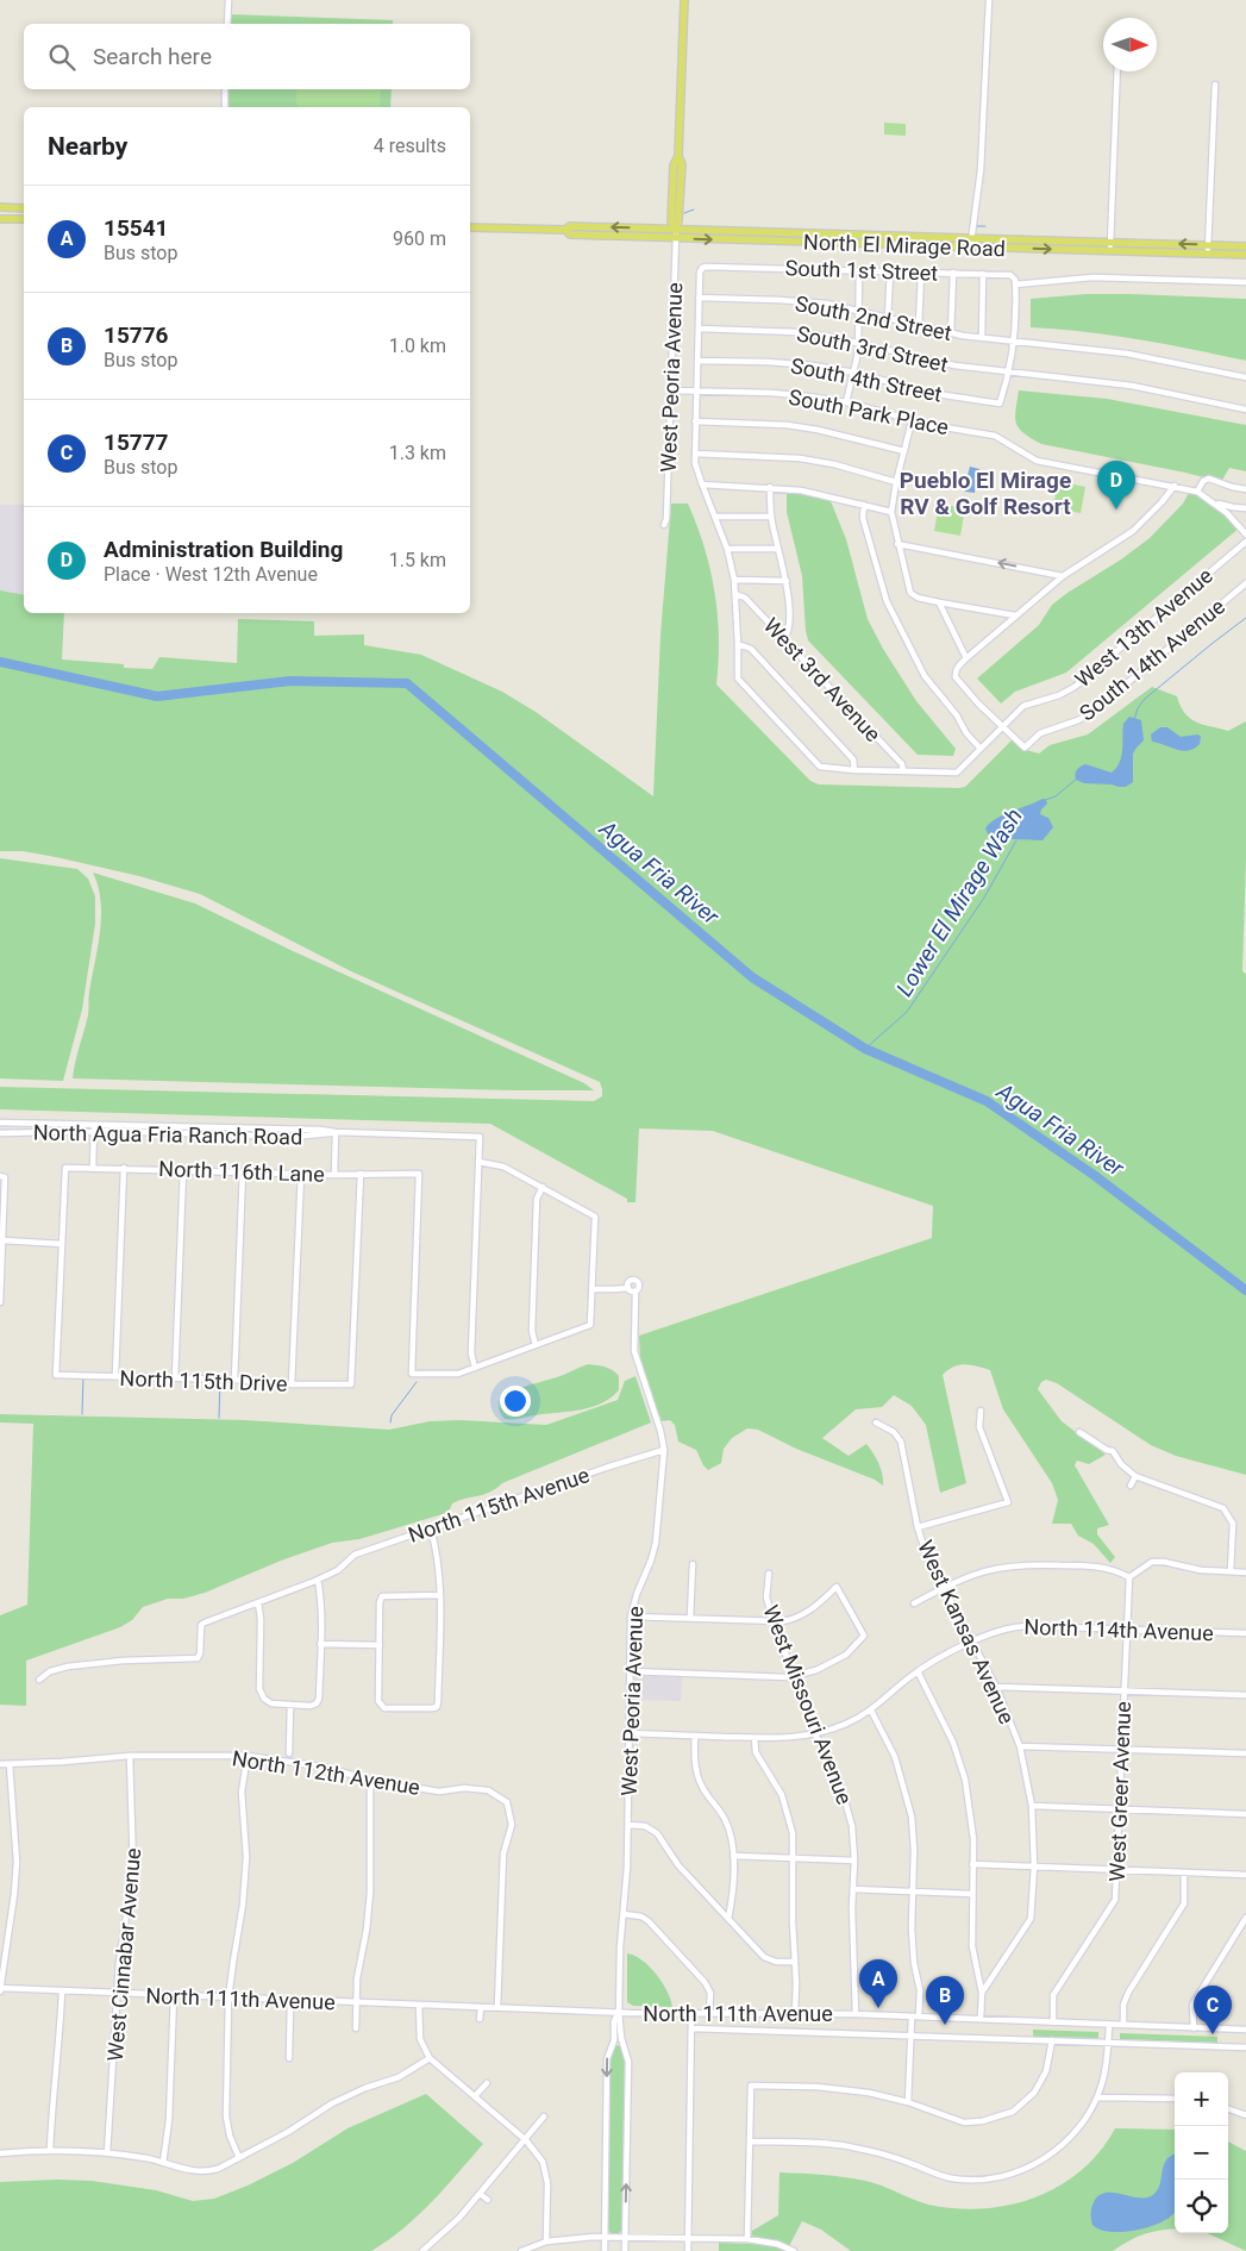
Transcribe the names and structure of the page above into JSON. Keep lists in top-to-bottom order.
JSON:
{
  "streets": {
    "main road": ["North El Mirage Road", "West Peoria Avenue"],
    "street": [
      "South 1st Street",
      "South 2nd Street",
      "South 3rd Street",
      "South 4th Street",
      "South Park Place",
      "West 13th Avenue",
      "South 14th Avenue",
      "West 3rd Avenue",
      "North Agua Fria Ranch Road",
      "North 116th Lane",
      "North 115th Drive",
      "North 115th Avenue",
      "North 114th Avenue",
      "West Kansas Avenue",
      "West Missouri Avenue",
      "North 112th Avenue",
      "West Greer Avenue",
      "West Cinnabar Avenue",
      "North 111th Avenue"
    ]
  },
  "crossings": [
    ["North El Mirage Road", "West Peoria Avenue"],
    ["South 1st Street", "South 2nd Street"],
    ["South 3rd Street", "South 4th Street"],
    ["West Peoria Avenue", "South Park Place"],
    ["West Peoria Avenue", "North 115th Avenue"],
    ["West Peoria Avenue", "North 114th Avenue"],
    ["West Peoria Avenue", "North 111th Avenue"],
    ["West 13th Avenue", "South 14th Avenue"],
    ["West 13th Avenue", "West 3rd Avenue"],
    ["North 116th Lane", "North 115th Drive"],
    ["North 114th Avenue", "West Kansas Avenue"],
    ["North 114th Avenue", "West Missouri Avenue"],
    ["North 114th Avenue", "West Greer Avenue"],
    ["West Missouri Avenue", "North 111th Avenue"],
    ["North 112th Avenue", "West Cinnabar Avenue"],
    ["North 112th Avenue", "North 111th Avenue"],
    ["West Greer Avenue", "North 111th Avenue"],
    ["West Cinnabar Avenue", "North 111th Avenue"]
  ],
  "districts": ["Pueblo El Mirage RV & Golf Resort"],
  "water": ["Agua Fria River", "Lower El Mirage Wash"],
  "north": "right",
  "page": {
    "search": "Search here",
    "heading": ["Nearby", "4 results"],
    "list": [
      {
        "mark": "A",
        "name": "15541",
        "note": "Bus stop",
        "value": "960 m"
      },
      {
        "mark": "B",
        "name": "15776",
        "note": "Bus stop",
        "value": "1.0 km"
      },
      {
        "mark": "C",
        "name": "15777",
        "note": "Bus stop",
        "value": "1.3 km"
      },
      {
        "mark": "D",
        "name": "Administration Building",
        "note": "Place · West 12th Avenue",
        "value": "1.5 km"
      }
    ],
    "pins": [
      "D",
      "A",
      "B",
      "C"
    ],
    "map_buttons": ["+", "−"]
  }
}
